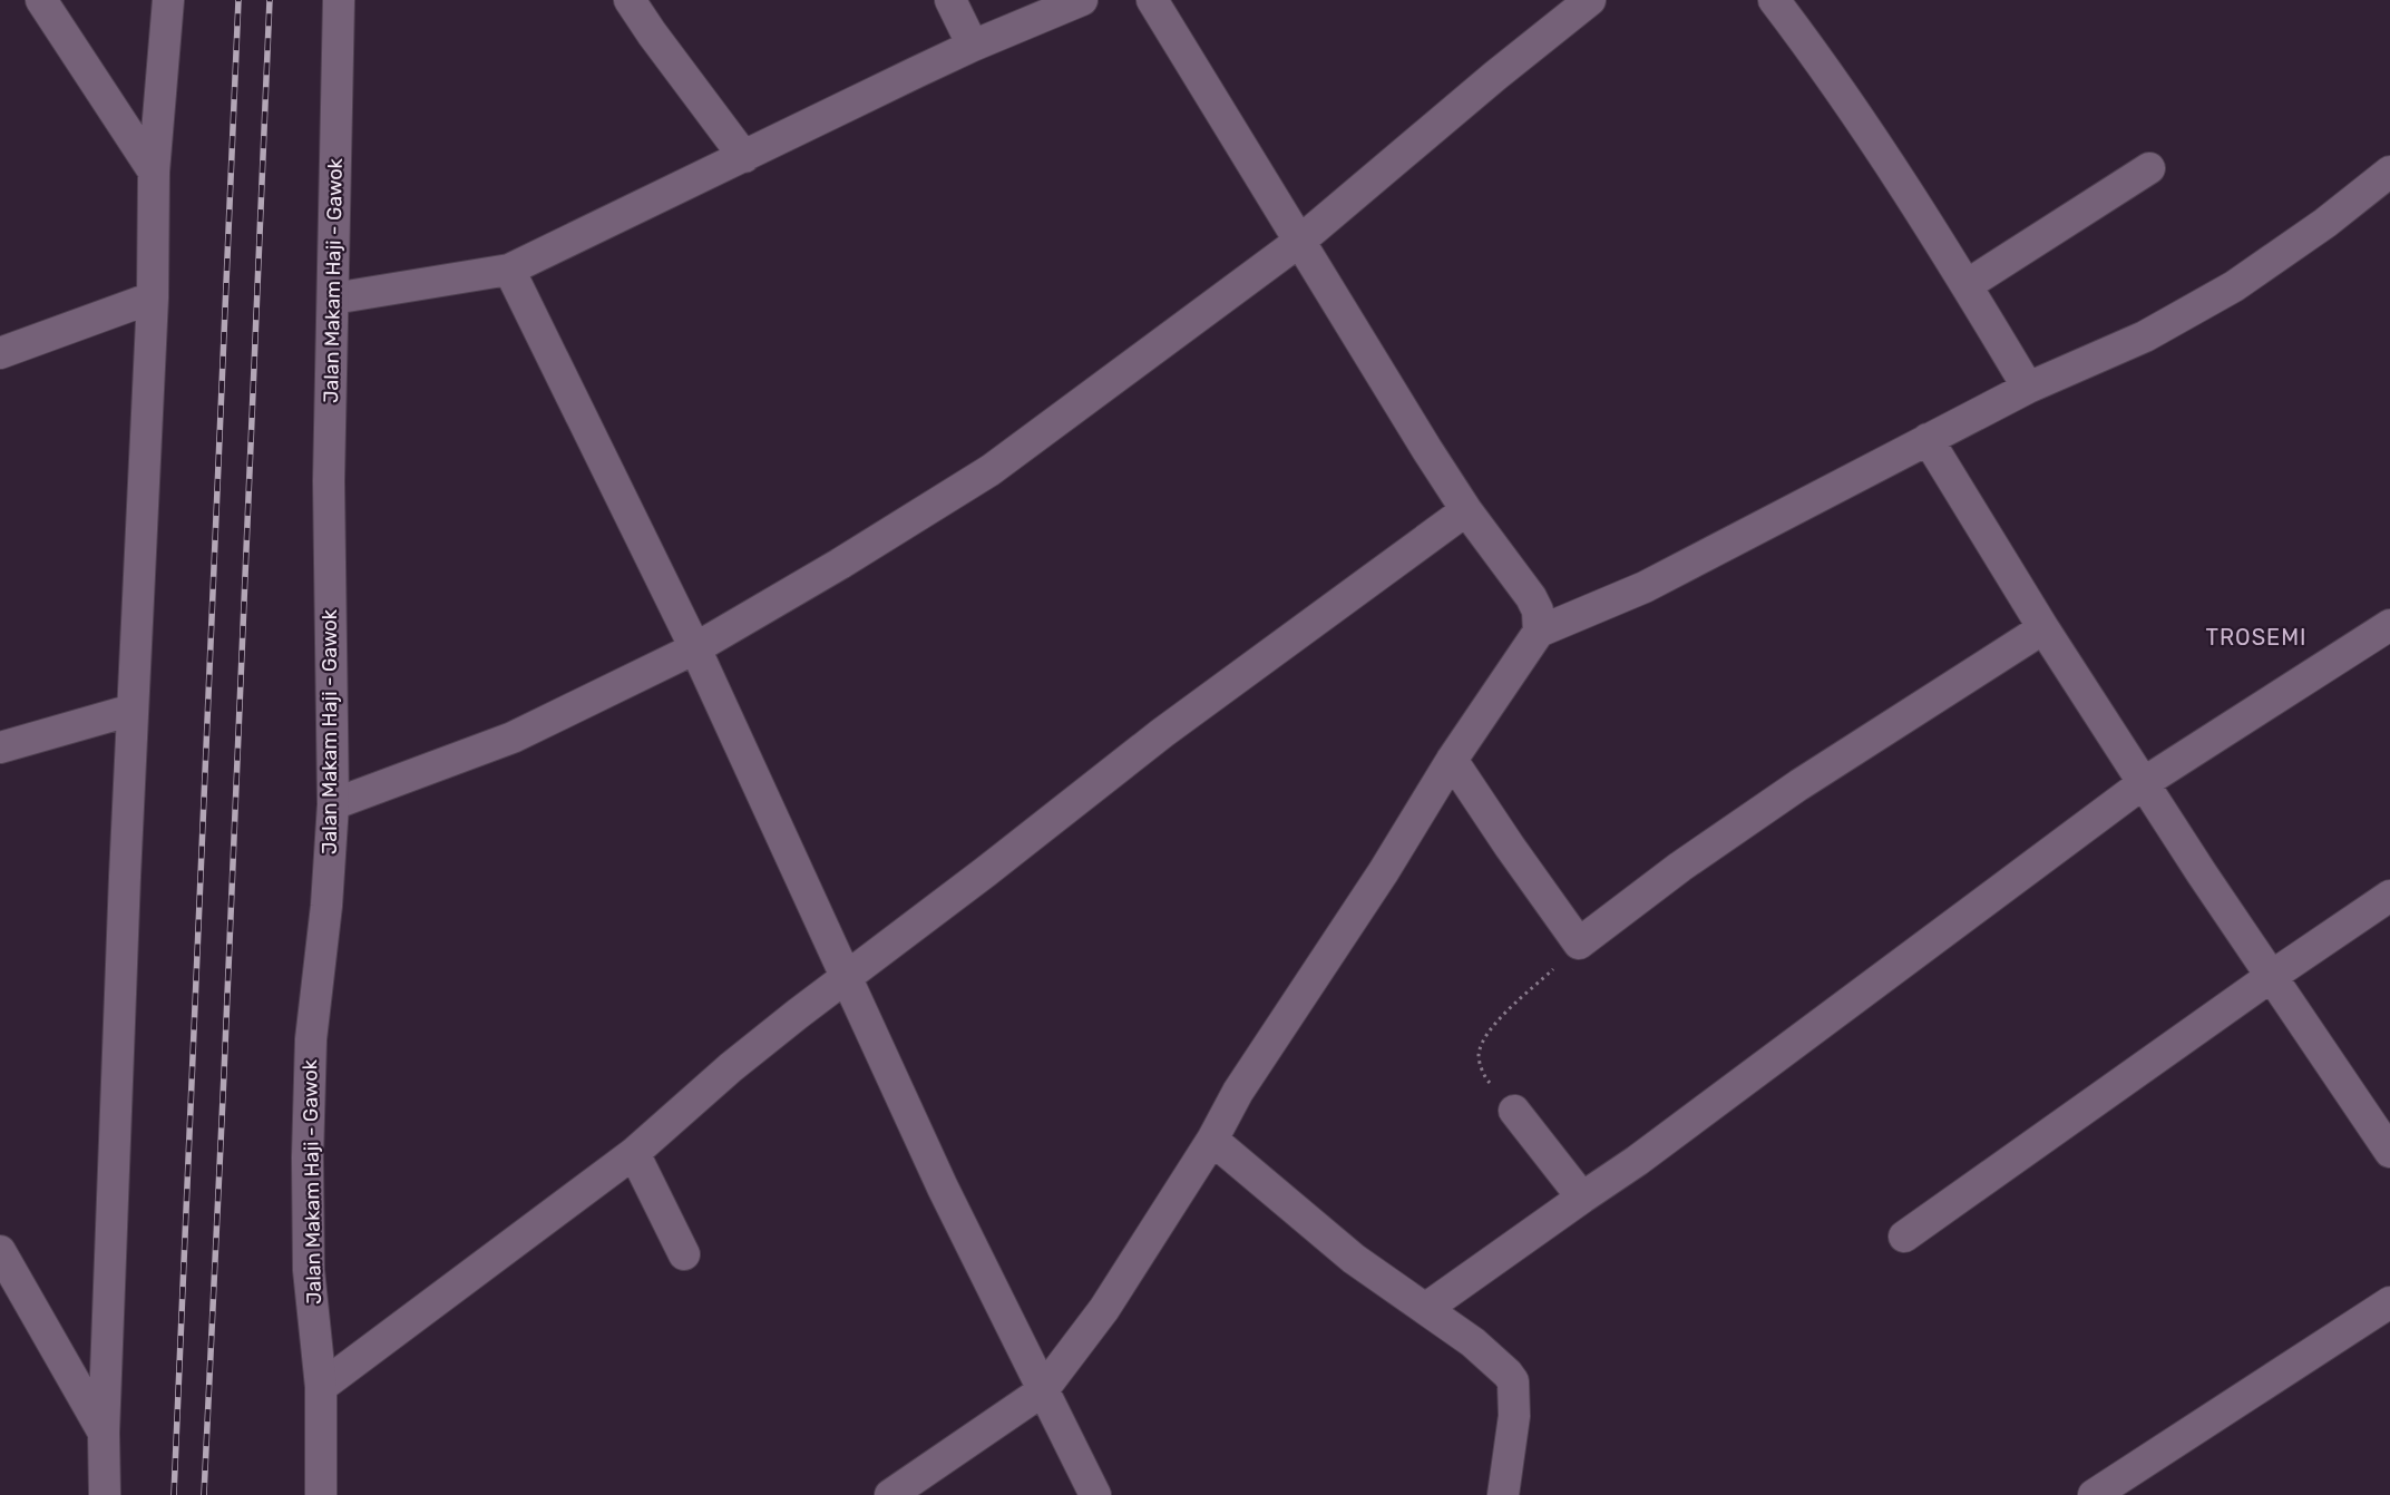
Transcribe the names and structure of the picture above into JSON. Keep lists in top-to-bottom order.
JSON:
{
  "streets": {
    "street": ["Jalan Makam Haji - Gawok"]
  },
  "districts": ["TROSEMI"]
}
